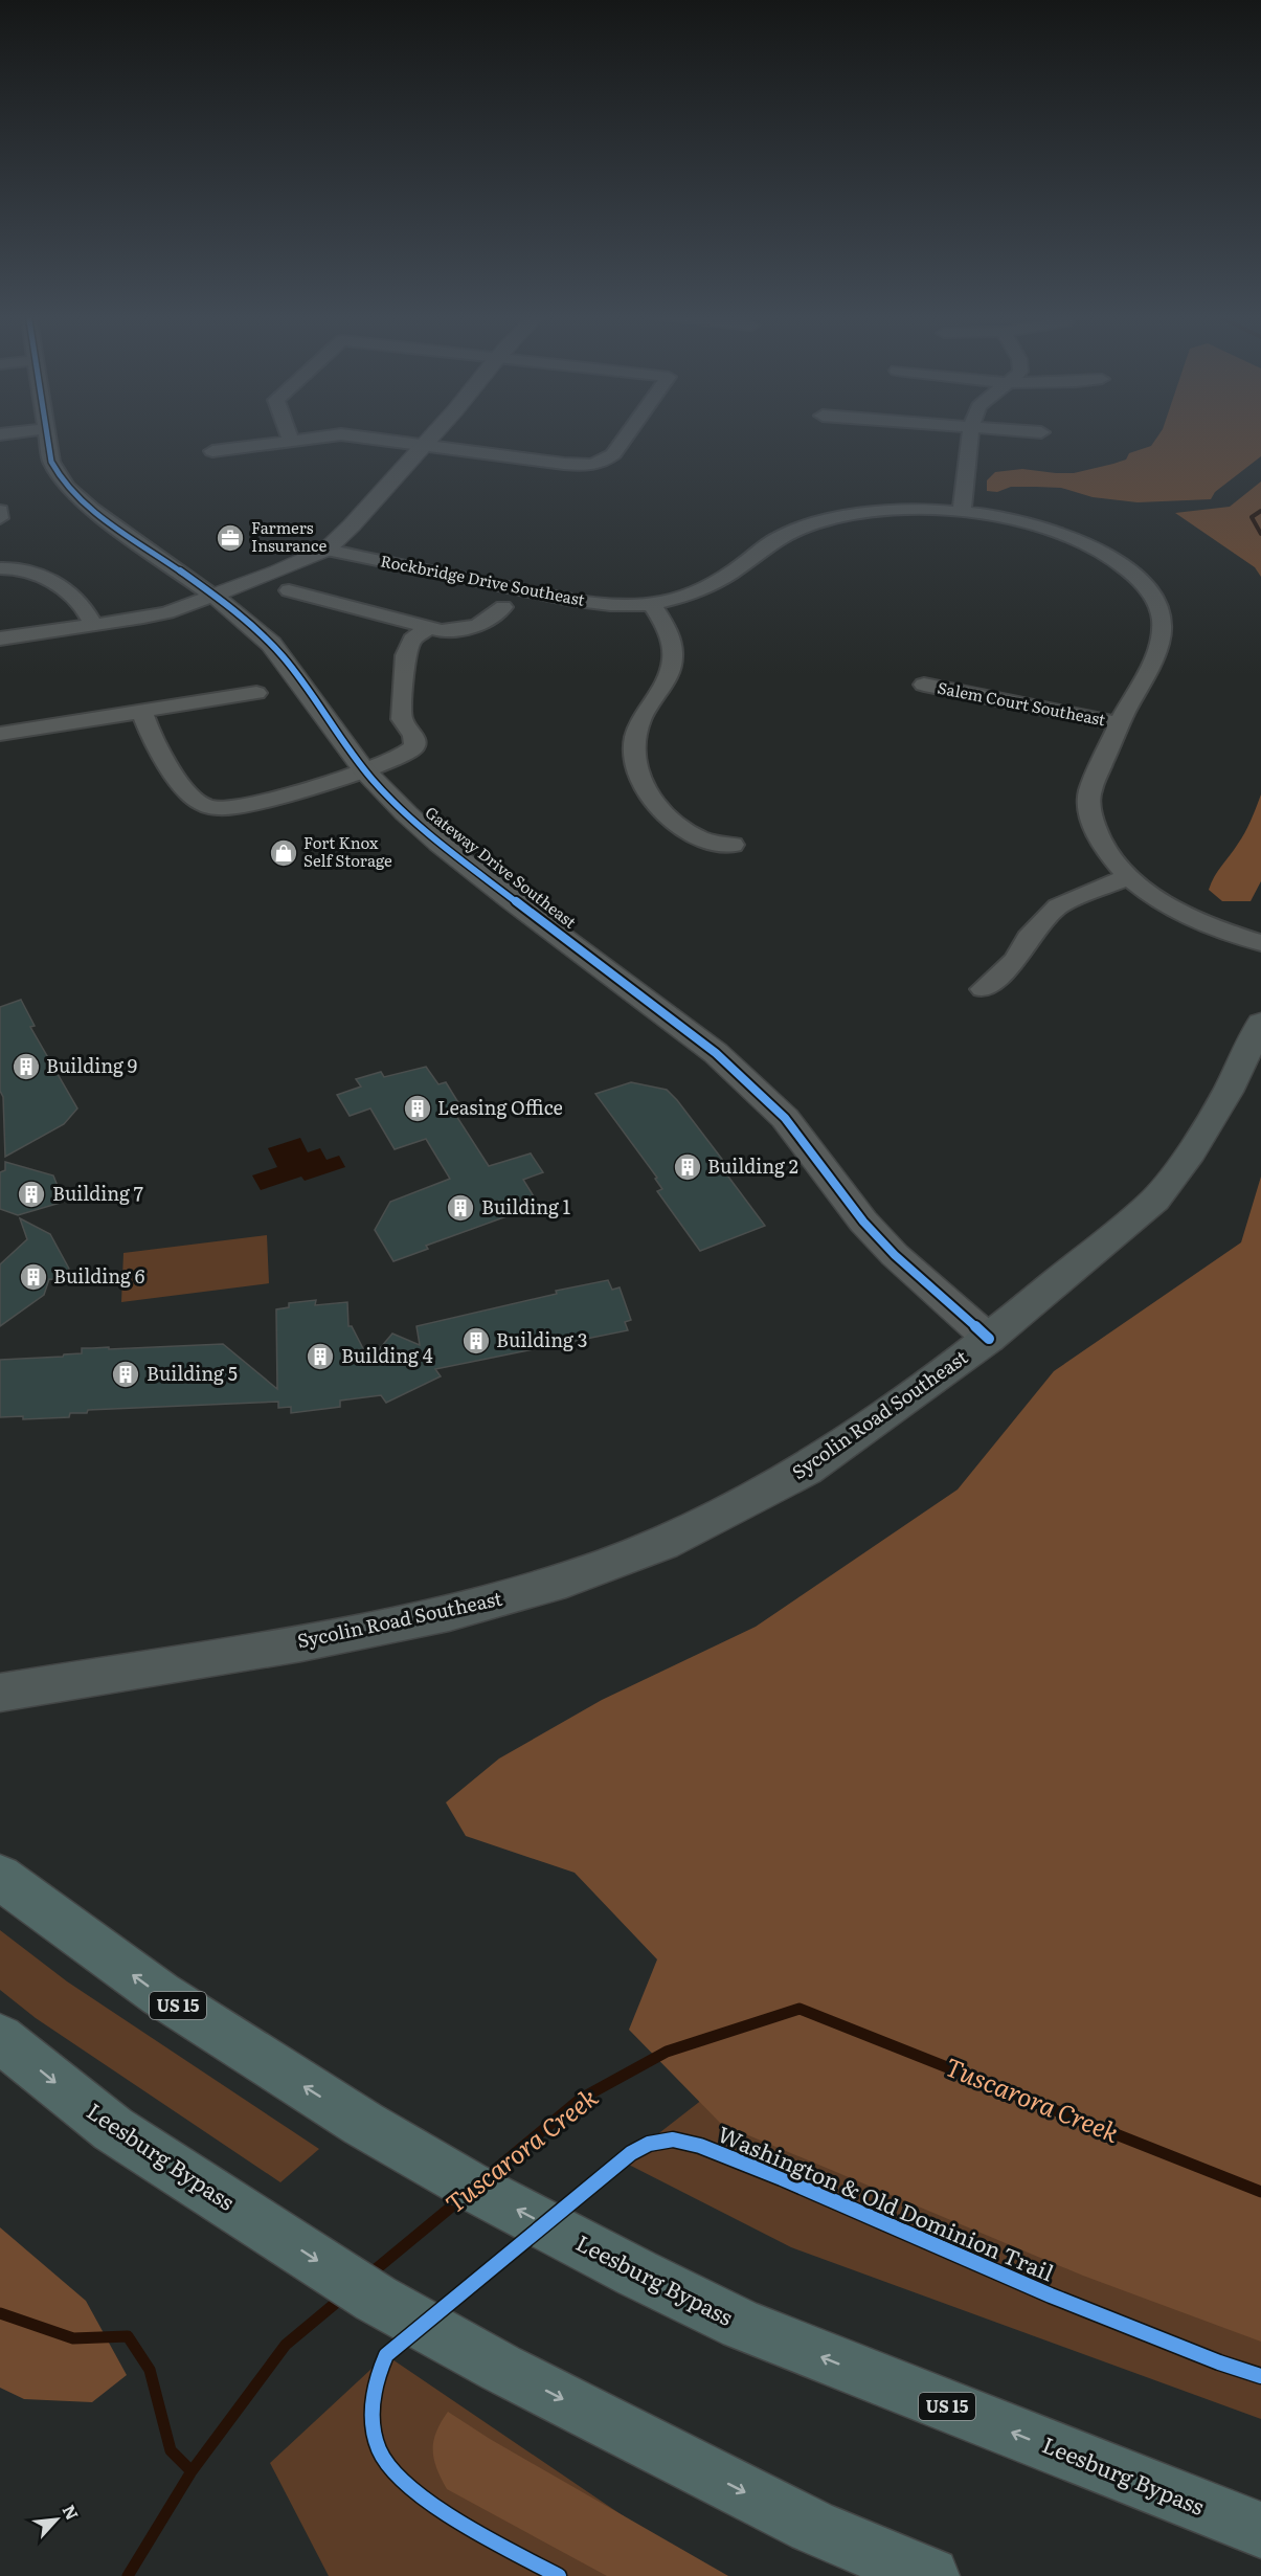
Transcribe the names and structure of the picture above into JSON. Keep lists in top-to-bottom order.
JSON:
{
  "streets": {
    "highway": ["US 15", "Leesburg Bypass"],
    "main road": ["Sycolin Road Southeast"],
    "street": ["Rockbridge Drive Southeast", "Salem Court Southeast", "Gateway Drive Southeast"],
    "cycle path": ["Washington & Old Dominion Trail"]
  },
  "crossings": [
    ["Rockbridge Drive Southeast", "Salem Court Southeast"],
    ["Gateway Drive Southeast", "Sycolin Road Southeast"]
  ],
  "water": ["Tuscarora Creek"],
  "places": {
    "office": ["Farmers Insurance"],
    "shop": ["Fort Knox Self Storage"],
    "building": [
      "Building 9",
      "Leasing Office",
      "Building 2",
      "Building 7",
      "Building 1",
      "Building 6",
      "Building 3",
      "Building 4",
      "Building 5"
    ]
  },
  "north": "top right"
}
